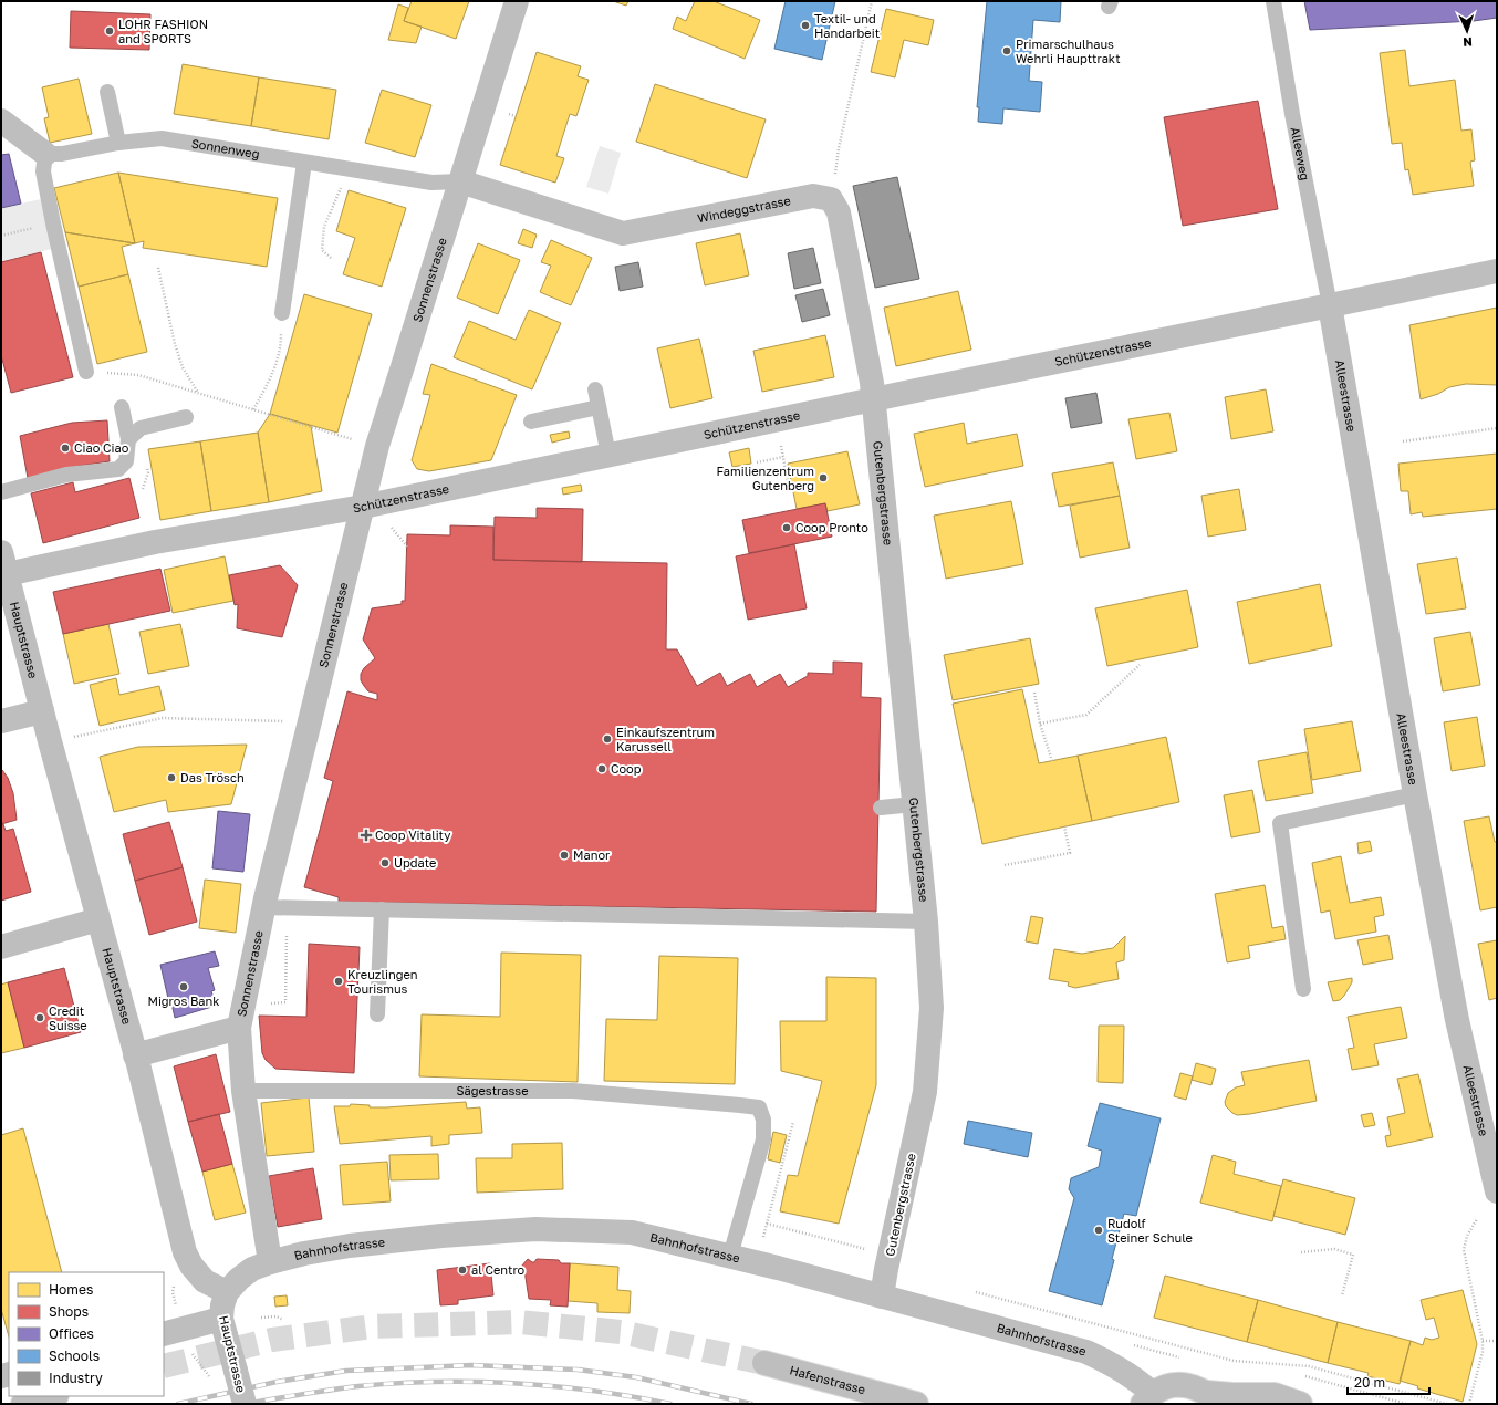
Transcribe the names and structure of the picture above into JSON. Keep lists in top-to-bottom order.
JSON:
{
  "streets": {
    "street": [
      "Windeggstrasse",
      "Sonnenstrasse",
      "Schützenstrasse",
      "Alleestrasse",
      "Gutenbergstrasse",
      "Hauptstrasse",
      "Bahnhofstrasse",
      "Hafenstrasse"
    ],
    "lane": ["Sonnenweg", "Alleeweg", "Sägestrasse"]
  },
  "crossings": [
    ["Sonnenweg", "Windeggstrasse"],
    ["Sonnenweg", "Sonnenstrasse"],
    ["Alleeweg", "Schützenstrasse"],
    ["Alleeweg", "Alleestrasse"],
    ["Windeggstrasse", "Sonnenstrasse"],
    ["Sonnenstrasse", "Schützenstrasse"],
    ["Sonnenstrasse", "Sägestrasse"],
    ["Sonnenstrasse", "Bahnhofstrasse"],
    ["Schützenstrasse", "Alleestrasse"],
    ["Schützenstrasse", "Gutenbergstrasse"],
    ["Schützenstrasse", "Hauptstrasse"],
    ["Gutenbergstrasse", "Bahnhofstrasse"],
    ["Hauptstrasse", "Bahnhofstrasse"],
    ["Sägestrasse", "Bahnhofstrasse"]
  ],
  "places": {
    "other": [
      "Textil- und Handarbeit",
      "LOHR FASHION and SPORTS",
      "Primarschulhaus Wehrli Haupttrakt",
      "Ciao Ciao",
      "Familienzentrum Gutenberg",
      "Coop Pronto",
      "Einkaufszentrum Karussell",
      "Coop",
      "Das Trösch",
      "Manor",
      "Update",
      "Kreuzlingen Tourismus",
      "Migros Bank",
      "Credit Suisse",
      "Rudolf Steiner Schule",
      "al Centro"
    ],
    "health": ["Coop Vitality"]
  },
  "legend": [
    "Homes",
    "Shops",
    "Offices",
    "Schools",
    "Industry"
  ],
  "scale_bar": "20 m",
  "north": "bottom"
}
